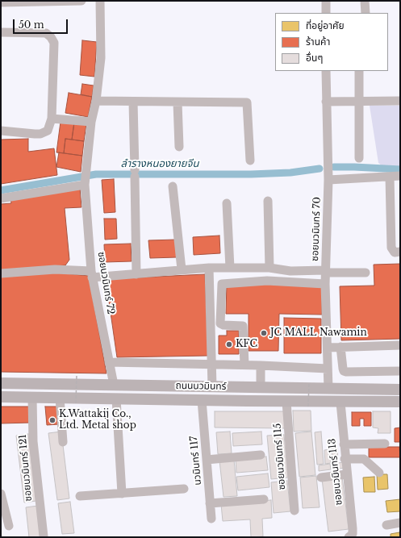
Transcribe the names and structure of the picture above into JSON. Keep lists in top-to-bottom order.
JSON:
{
  "streets": {
    "main road": ["ถนนนวมินทร์"],
    "street": [
      "ซอยนวมินทร์ 70",
      "ซอยนวมินทร์ 72",
      "ซอยนวมินทร์ 115",
      "นวมินทร์ 117",
      "ซอยนวมินทร์ 121",
      "ซอยนวมินทร์ 113"
    ]
  },
  "crossings": [
    ["ซอยนวมินทร์ 70", "ถนนนวมินทร์"],
    ["ซอยนวมินทร์ 72", "ถนนนวมินทร์"],
    ["ถนนนวมินทร์", "ซอยนวมินทร์ 115"],
    ["ถนนนวมินทร์", "นวมินทร์ 117"],
    ["ถนนนวมินทร์", "ซอยนวมินทร์ 121"],
    ["ถนนนวมินทร์", "ซอยนวมินทร์ 113"]
  ],
  "water": ["ลำรางหนองยายจีน"],
  "places": ["JC MALL Nawamin", "KFC", "K.Wattakij Co., Ltd. Metal shop"],
  "legend": ["ที่อยู่อาศัย", "ร้านค้า", "อื่นๆ"],
  "scale_bar": "50 m"
}
